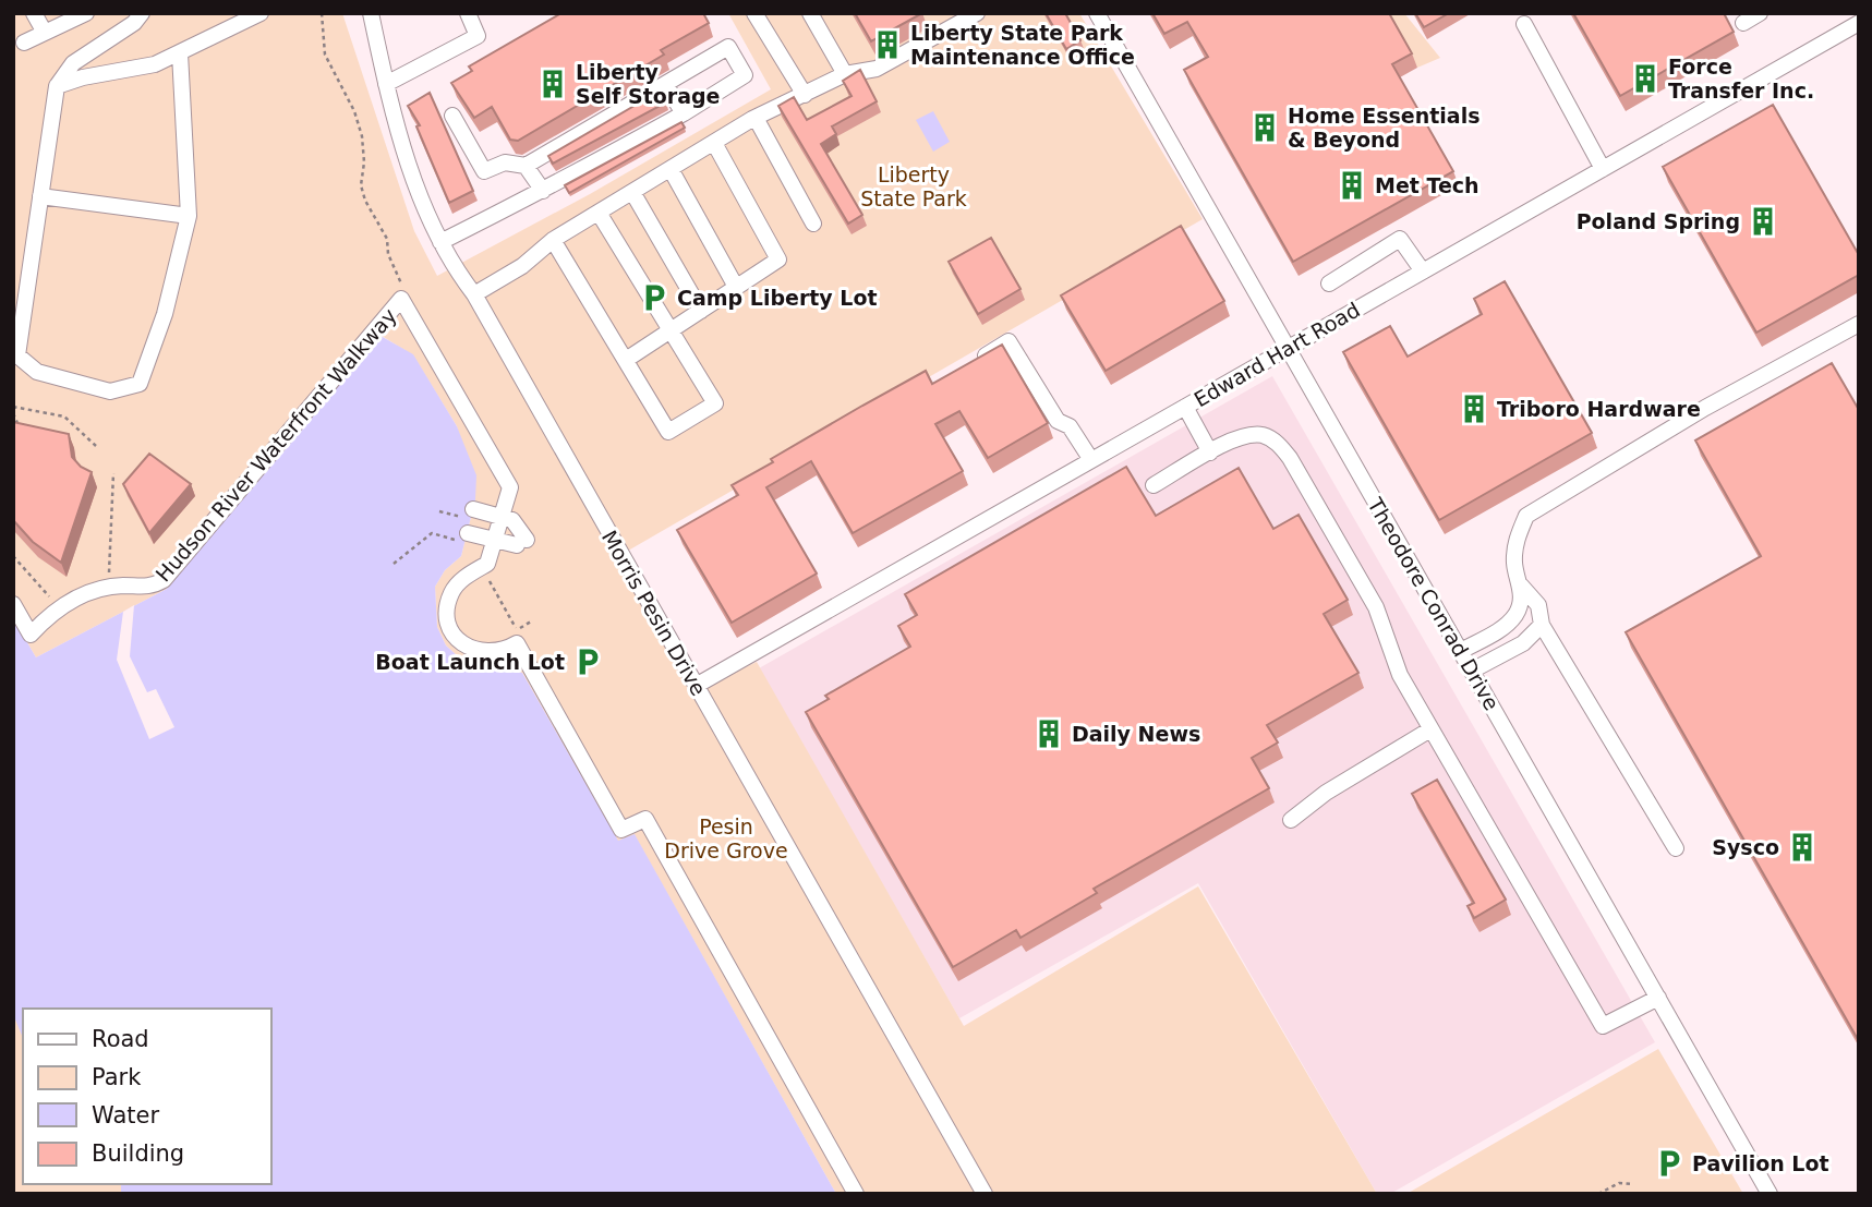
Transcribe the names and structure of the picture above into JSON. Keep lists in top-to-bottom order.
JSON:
{
  "streets": {
    "street": [
      "Edward Hart Road",
      "Hudson River Waterfront Walkway",
      "Theodore Conrad Drive",
      "Morris Pesin Drive"
    ]
  },
  "crossings": [
    ["Edward Hart Road", "Theodore Conrad Drive"],
    ["Edward Hart Road", "Morris Pesin Drive"]
  ],
  "parks": ["Liberty State Park", "Pesin Drive Grove"],
  "places": {
    "building": [
      "Liberty State Park Maintenance Office",
      "Force Transfer Inc.",
      "Liberty Self Storage",
      "Home Essentials & Beyond",
      "Met Tech",
      "Poland Spring",
      "Triboro Hardware",
      "Daily News",
      "Sysco"
    ],
    "parking": ["Camp Liberty Lot", "Boat Launch Lot", "Pavilion Lot"]
  },
  "legend": [
    "Road",
    "Park",
    "Water",
    "Building"
  ]
}
